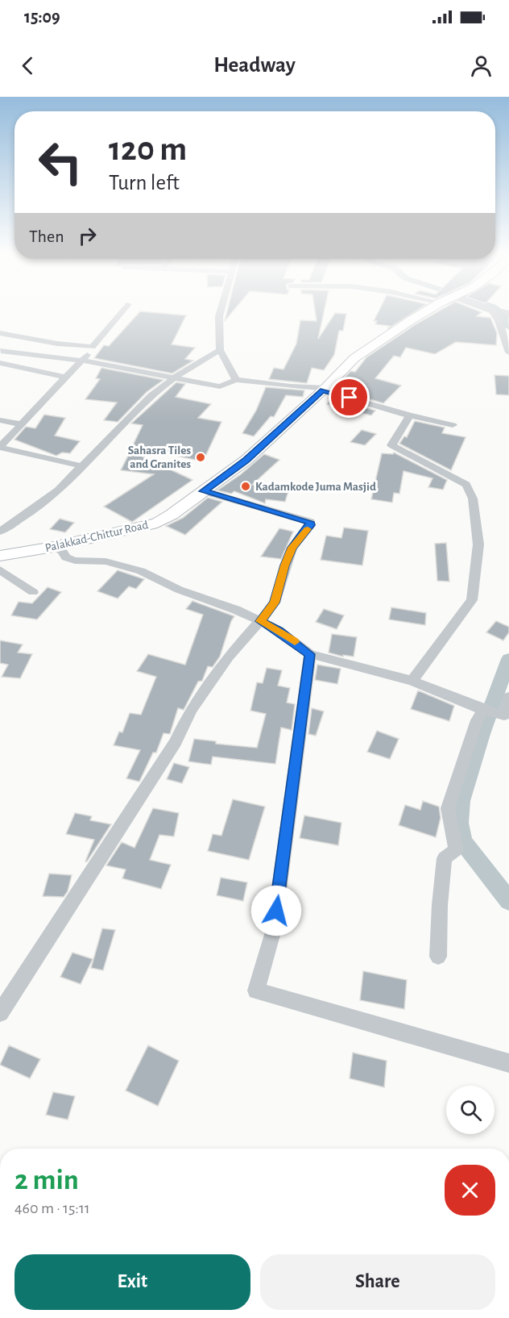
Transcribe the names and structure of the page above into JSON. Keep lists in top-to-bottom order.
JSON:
{
  "streets": {
    "main road": ["Palakkad-Chittur Road"]
  },
  "places": ["Sahasra Tiles and Granites", "Kadamkode Juma Masjid"],
  "page": {
    "status": "15:09",
    "header": "Headway",
    "turn": ["120 m", "Turn left"],
    "then": "Then",
    "heading": ["2 min", "460 m · 15:11"],
    "buttons": ["Exit", "Share"]
  }
}
